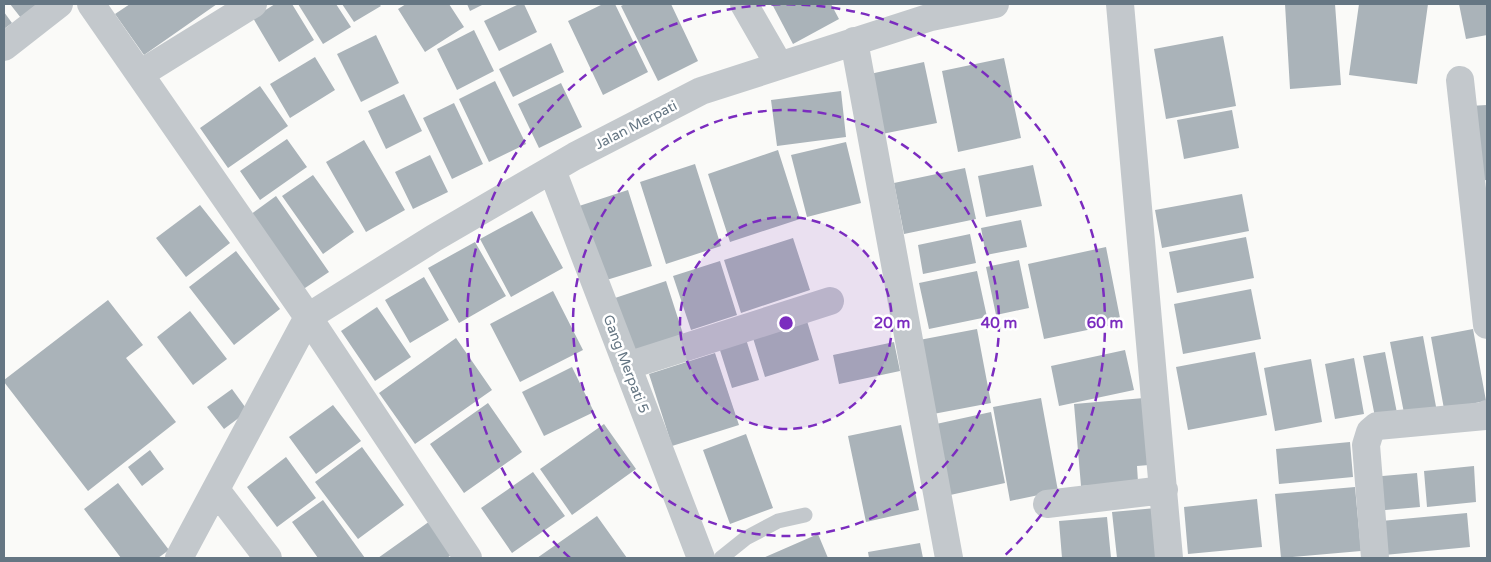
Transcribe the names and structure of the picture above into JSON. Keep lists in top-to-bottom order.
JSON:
{
  "streets": {
    "street": ["Jalan Merpati", "Gang Merpati 5"]
  },
  "crossings": [
    ["Jalan Merpati", "Gang Merpati 5"]
  ],
  "rings": ["20 m", "40 m", "60 m"]
}
